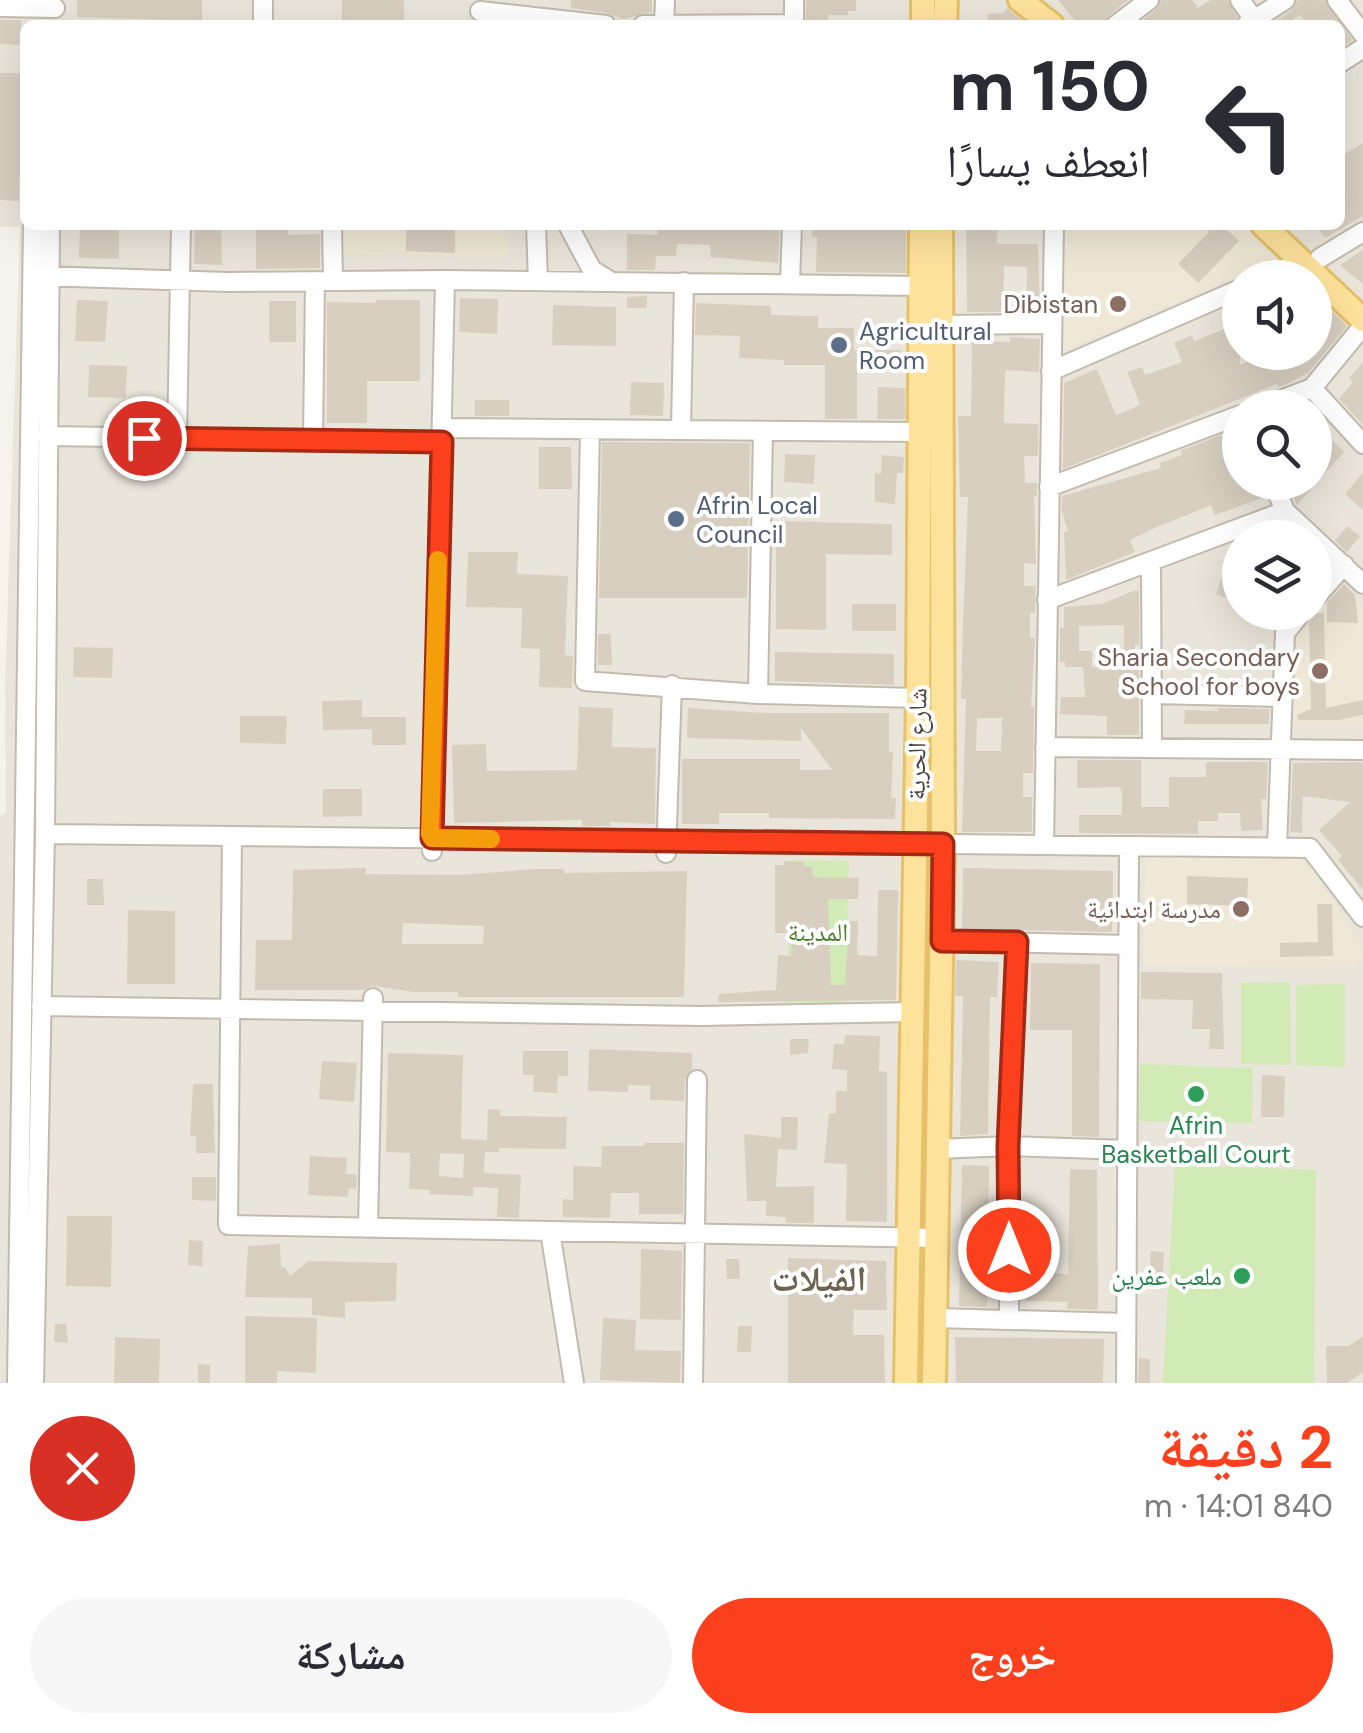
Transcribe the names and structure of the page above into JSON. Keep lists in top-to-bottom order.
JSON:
{
  "streets": {
    "main road": ["شارع الحرية"]
  },
  "districts": ["الفيلات"],
  "parks": ["المدينة"],
  "places": [
    "Dibistan",
    "Agricultural Room",
    "Afrin Local Council",
    "Sharia Secondary School for boys",
    "مدرسة ابتدائية",
    "Afrin Basketball Court",
    "ملعب عفرين"
  ],
  "page": {
    "turn": ["150 m", "انعطف يسارًا"],
    "heading": ["2 دقيقة", "840 m · 14:01"],
    "buttons": ["خروج", "مشاركة"]
  }
}
